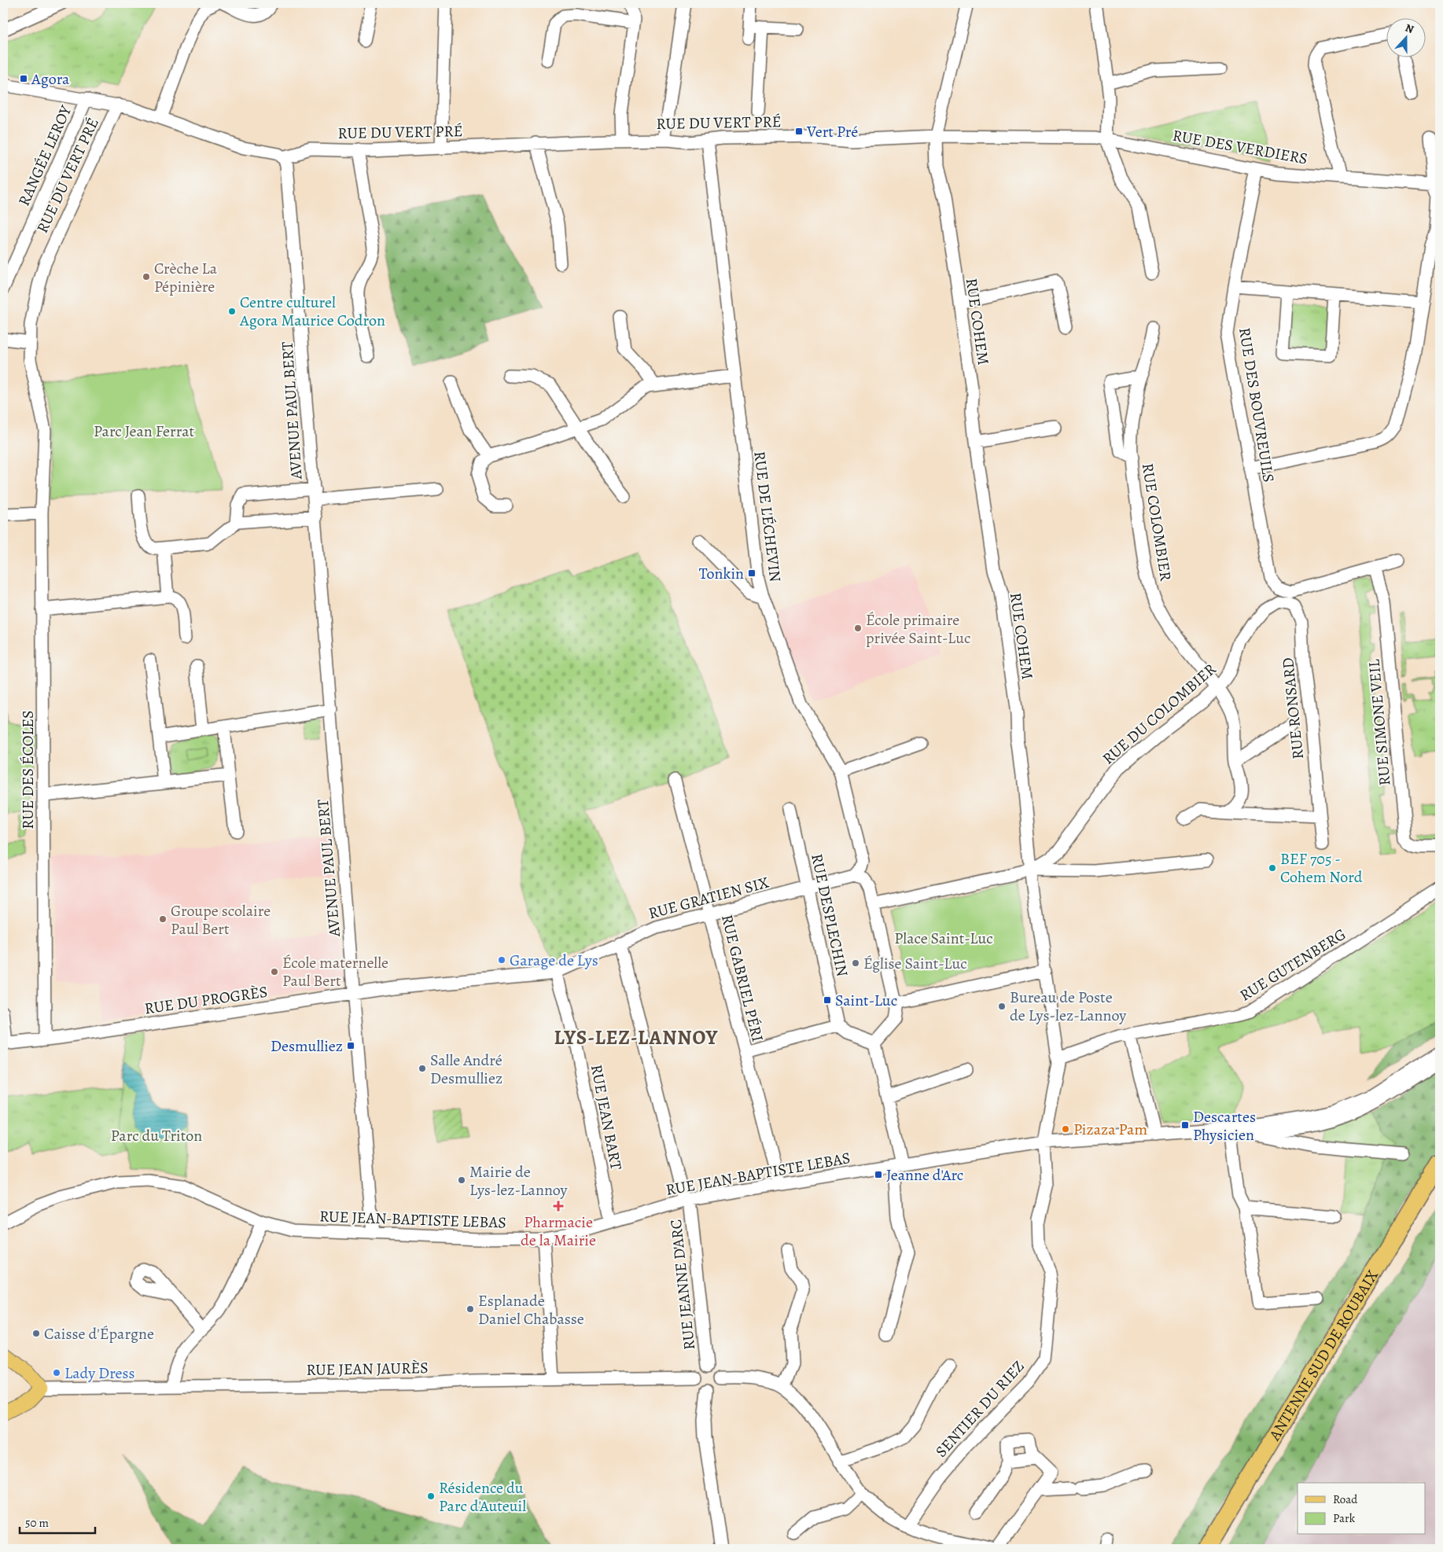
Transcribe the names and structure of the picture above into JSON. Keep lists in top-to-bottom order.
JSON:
{
  "streets": {
    "highway": ["ANTENNE SUD DE ROUBAIX"],
    "street": [
      "RUE DU VERT PRÉ",
      "RUE DES VERDIERS",
      "RANGÉE LEROY",
      "RUE COHEM",
      "RUE DES BOUVREUILS",
      "AVENUE PAUL BERT",
      "RUE DE L'ÉCHEVIN",
      "RUE COLOMBIER",
      "RUE RONSARD",
      "RUE DU COLOMBIER",
      "RUE SIMONE VEIL",
      "RUE DES ÉCOLES",
      "RUE GRATIEN SIX",
      "RUE DESPLECHIN",
      "RUE GUTENBERG",
      "RUE GABRIEL PÉRI",
      "RUE DU PROGRÈS",
      "RUE JEAN BART",
      "RUE JEAN-BAPTISTE LEBAS",
      "RUE JEANNE D'ARC",
      "RUE JEAN JAURÈS",
      "SENTIER DU RIEZ"
    ]
  },
  "crossings": [
    ["RUE DU VERT PRÉ", "RUE DES VERDIERS"],
    ["RUE DU VERT PRÉ", "RUE COHEM"],
    ["RUE DU VERT PRÉ", "AVENUE PAUL BERT"],
    ["RUE DU VERT PRÉ", "RUE DE L'ÉCHEVIN"],
    ["RUE DU VERT PRÉ", "RUE DES ÉCOLES"],
    ["RUE DES VERDIERS", "RUE DES BOUVREUILS"],
    ["RUE COHEM", "RUE DU COLOMBIER"],
    ["RUE COHEM", "RUE GUTENBERG"],
    ["RUE COHEM", "RUE JEAN-BAPTISTE LEBAS"],
    ["RUE COHEM", "SENTIER DU RIEZ"],
    ["RUE DES BOUVREUILS", "RUE RONSARD"],
    ["RUE DES BOUVREUILS", "RUE DU COLOMBIER"],
    ["AVENUE PAUL BERT", "RUE DU PROGRÈS"],
    ["AVENUE PAUL BERT", "RUE JEAN-BAPTISTE LEBAS"],
    ["RUE COLOMBIER", "RUE DU COLOMBIER"],
    ["RUE RONSARD", "RUE DU COLOMBIER"],
    ["RUE DU COLOMBIER", "RUE SIMONE VEIL"],
    ["RUE DES ÉCOLES", "RUE DU PROGRÈS"],
    ["RUE GRATIEN SIX", "RUE DESPLECHIN"],
    ["RUE GRATIEN SIX", "RUE GABRIEL PÉRI"],
    ["RUE GRATIEN SIX", "RUE DU PROGRÈS"],
    ["RUE GRATIEN SIX", "RUE JEANNE D'ARC"],
    ["RUE GABRIEL PÉRI", "RUE JEAN-BAPTISTE LEBAS"],
    ["RUE DU PROGRÈS", "RUE JEAN BART"],
    ["RUE DU PROGRÈS", "RUE JEANNE D'ARC"],
    ["RUE JEAN BART", "RUE JEAN-BAPTISTE LEBAS"],
    ["RUE JEAN-BAPTISTE LEBAS", "RUE JEANNE D'ARC"],
    ["RUE JEAN-BAPTISTE LEBAS", "SENTIER DU RIEZ"],
    ["RUE JEANNE D'ARC", "RUE JEAN JAURÈS"]
  ],
  "districts": ["LYS-LEZ-LANNOY"],
  "parks": ["Parc Jean Ferrat", "Place Saint-Luc", "Parc du Triton"],
  "places": {
    "transit": [
      "Agora",
      "Vert Pré",
      "Tonkin",
      "Saint-Luc",
      "Desmulliez",
      "Descartes Physicien",
      "Jeanne d'Arc"
    ],
    "other": [
      "Crèche La Pépinière",
      "Centre culturel Agora Maurice Codron",
      "École primaire privée Saint-Luc",
      "BEF 705 - Cohem Nord",
      "Groupe scolaire Paul Bert",
      "Garage de Lys",
      "Église Saint-Luc",
      "École maternelle Paul Bert",
      "Bureau de Poste de Lys-lez-Lannoy",
      "Salle André Desmulliez",
      "Pizaza Pam",
      "Mairie de Lys-lez-Lannoy",
      "Esplanade Daniel Chabasse",
      "Caisse d'Épargne",
      "Lady Dress",
      "Résidence du Parc d'Auteuil"
    ],
    "health": ["Pharmacie de la Mairie"]
  },
  "legend": ["Road", "Park"],
  "scale_bar": "50 m",
  "north": "top"
}
